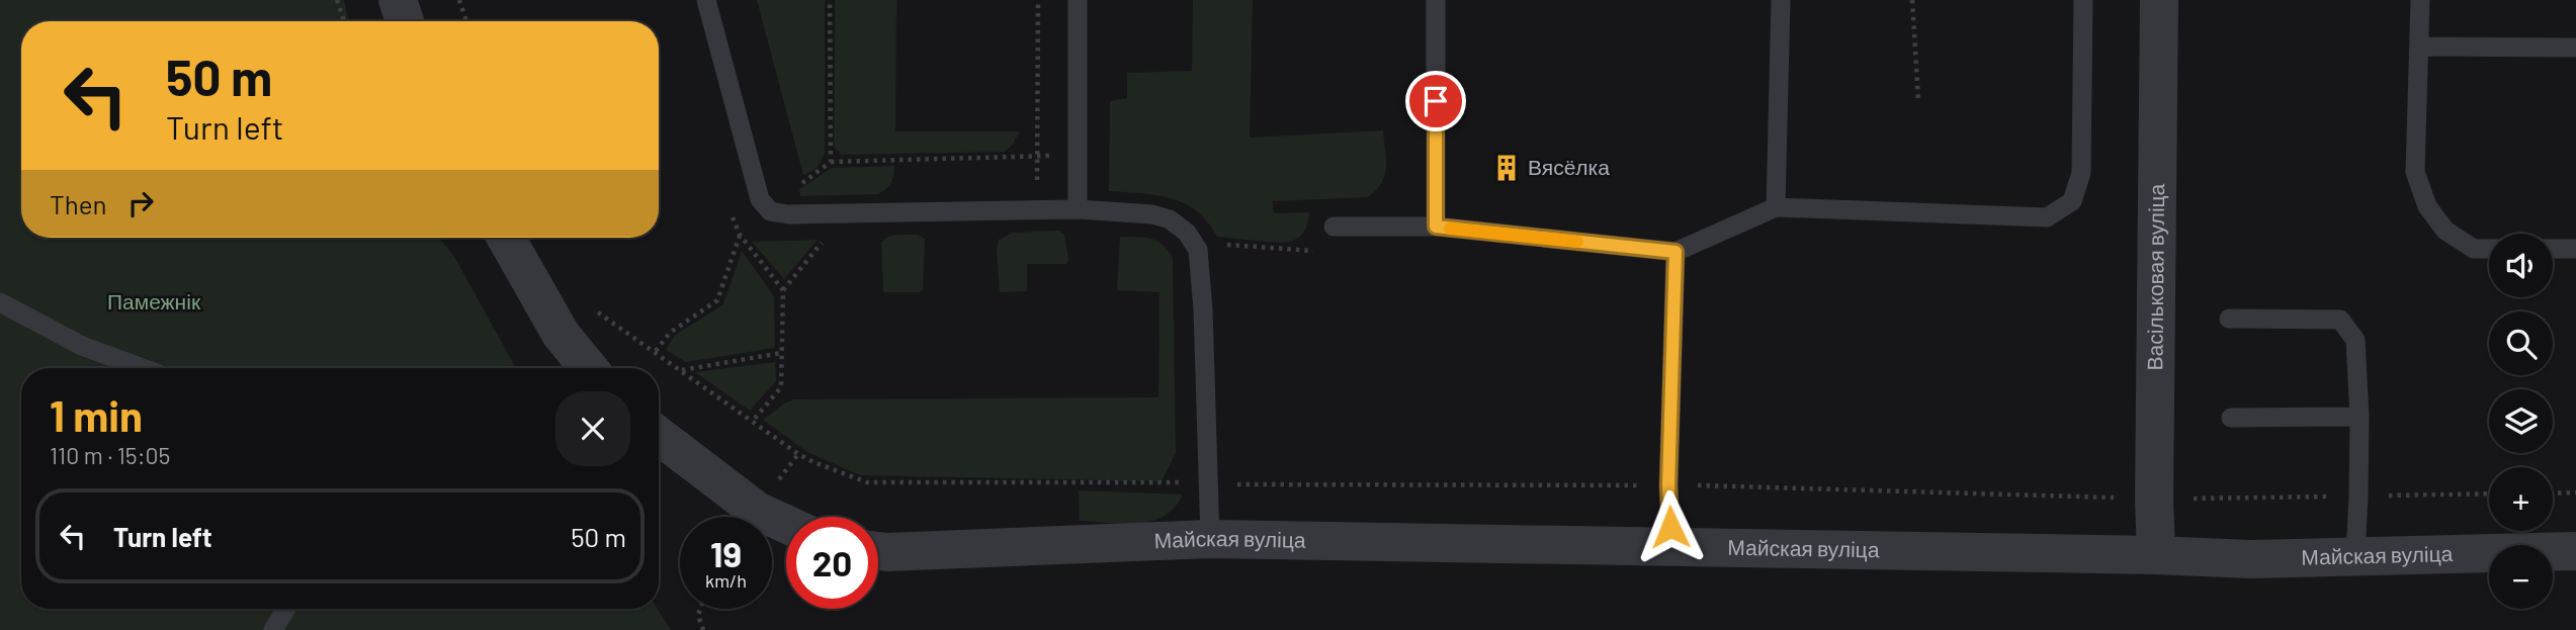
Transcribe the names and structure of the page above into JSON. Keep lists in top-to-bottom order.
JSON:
{
  "streets": {
    "street": ["Васільковая вуліца", "Майская вуліца"]
  },
  "crossings": [
    ["Васільковая вуліца", "Майская вуліца"]
  ],
  "parks": ["Памежнік"],
  "places": {
    "building": ["Вясёлка"]
  },
  "page": {
    "turn": ["50 m", "Turn left"],
    "then": "Then",
    "map_buttons": ["+", "−"],
    "heading": ["1 min", "110 m · 15:05"],
    "list": [
      {
        "name": "Turn left",
        "value": "50 m"
      }
    ],
    "speed": "19 km/h",
    "limit": "20"
  }
}
